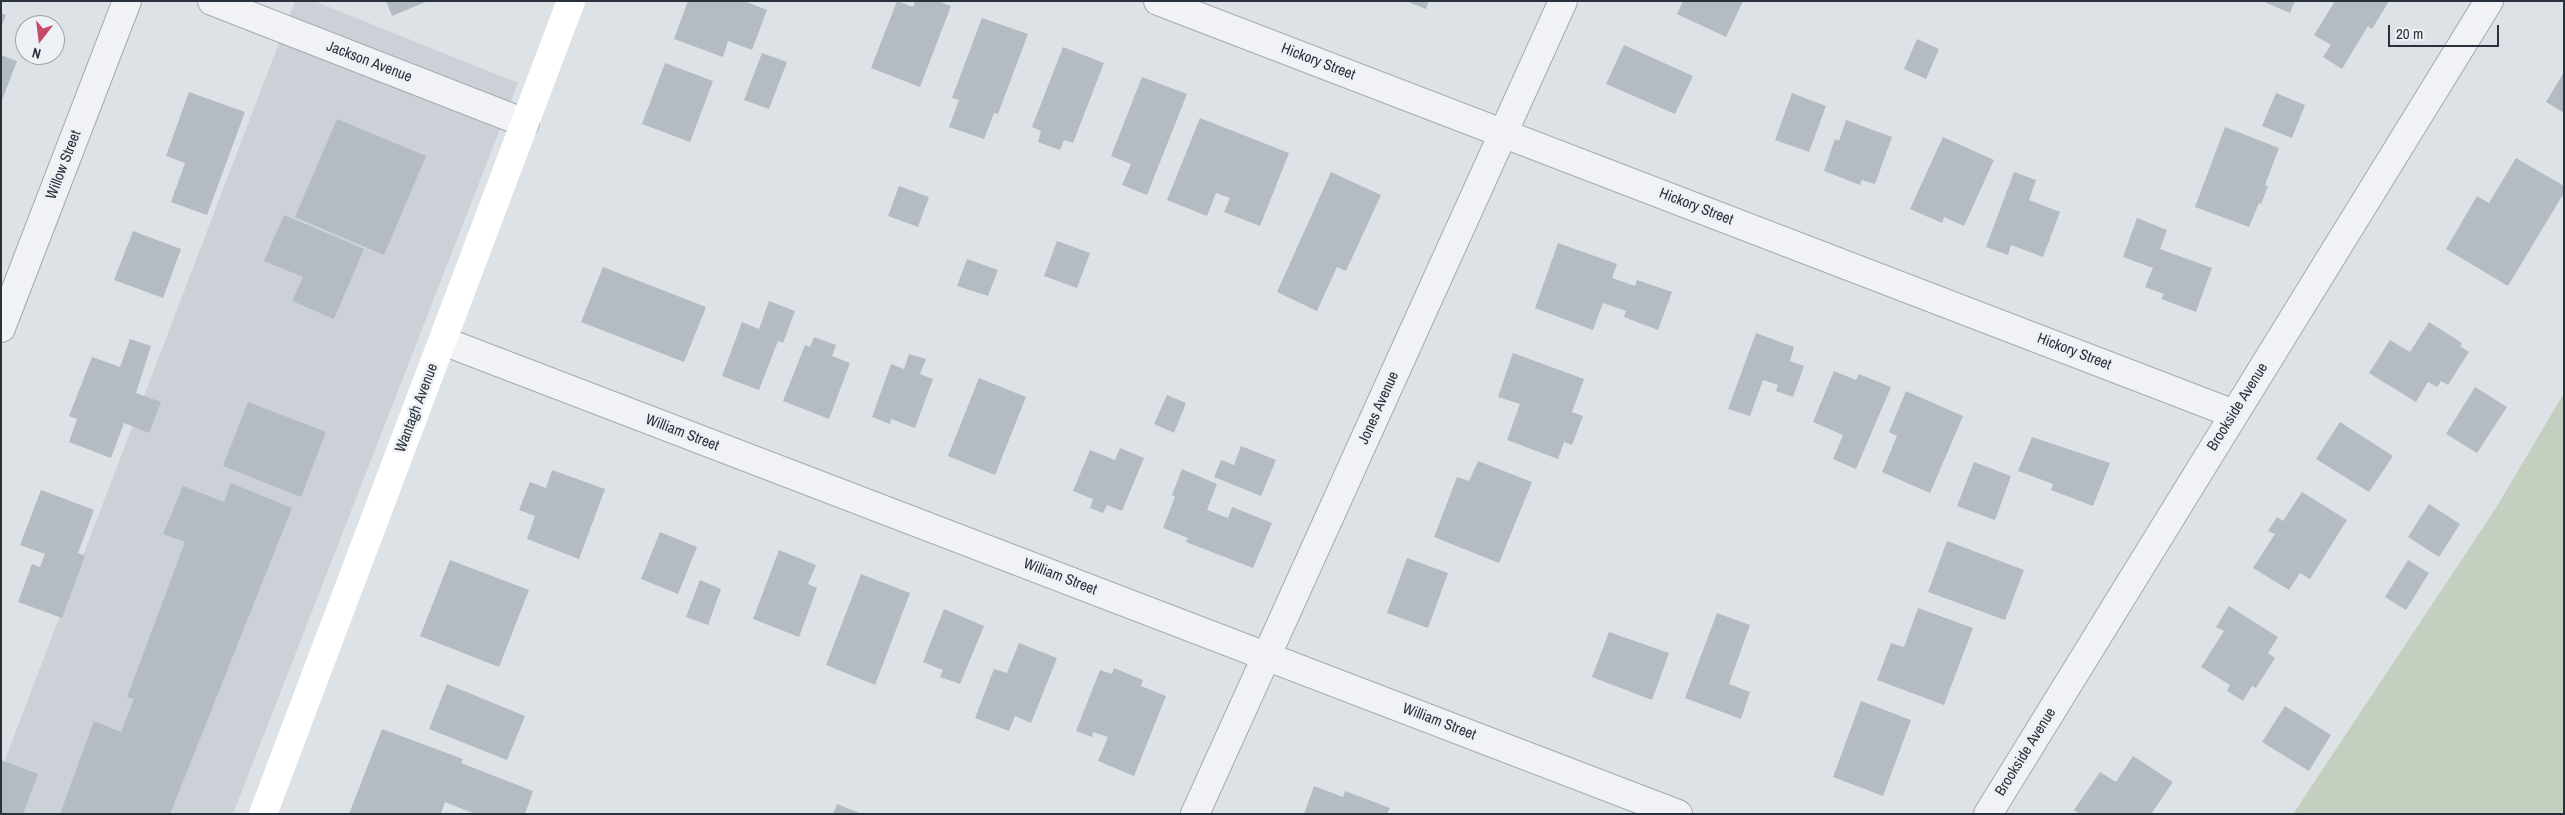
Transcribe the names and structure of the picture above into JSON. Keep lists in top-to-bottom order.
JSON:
{
  "streets": {
    "main road": ["Wantagh Avenue"],
    "street": [
      "Jackson Avenue",
      "Hickory Street",
      "Willow Street",
      "Brookside Avenue",
      "Jones Avenue",
      "William Street"
    ]
  },
  "crossings": [
    ["Jackson Avenue", "Wantagh Avenue"],
    ["Hickory Street", "Brookside Avenue"],
    ["Hickory Street", "Jones Avenue"],
    ["Wantagh Avenue", "William Street"],
    ["Jones Avenue", "William Street"]
  ],
  "scale_bar": "20 m",
  "north": "bottom"
}
